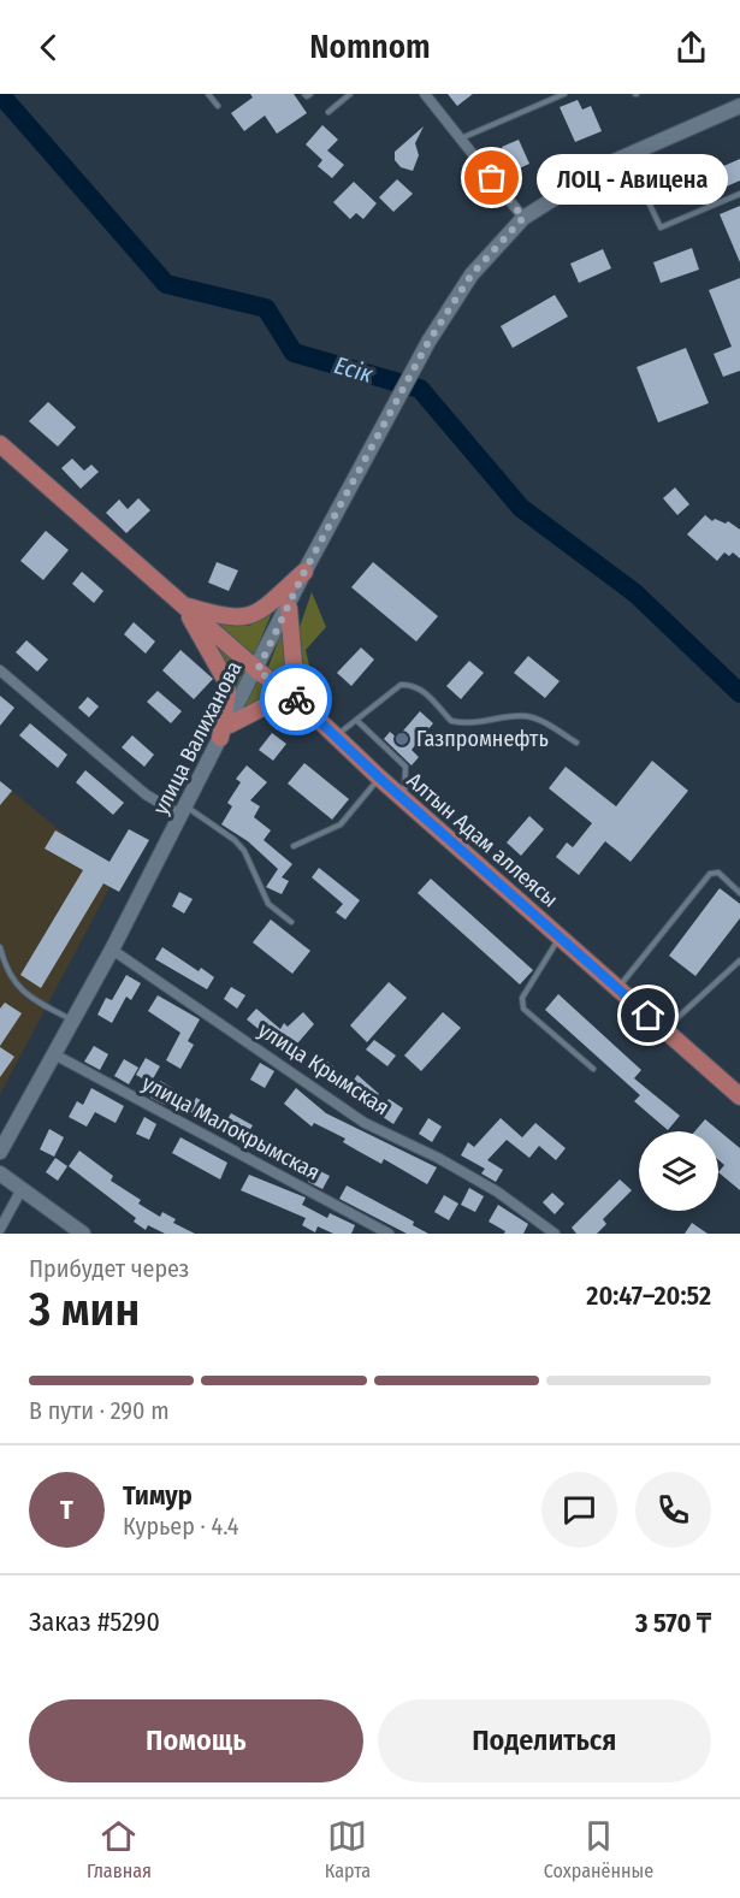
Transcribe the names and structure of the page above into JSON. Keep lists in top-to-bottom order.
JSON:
{
  "streets": {
    "main road": ["улица Валиханова", "Алтын Адам аллеясы"],
    "street": ["улица Крымская", "улица Малокрымская"]
  },
  "crossings": [
    ["улица Валиханова", "Алтын Адам аллеясы"],
    ["улица Валиханова", "улица Крымская"],
    ["улица Валиханова", "улица Малокрымская"]
  ],
  "water": ["Есік"],
  "places": ["ЛОЦ - Авицена", "Газпромнефть"],
  "page": {
    "header": "Nomnom",
    "bubble": "ЛОЦ - Авицена",
    "heading": ["3 мин", "Прибудет через", "20:47–20:52"],
    "panel": [
      "Тимур",
      "Курьер · 4.4",
      "Заказ #5290",
      "3 570 ₸"
    ],
    "bar": "В пути · 290 m",
    "round": "Т",
    "buttons": ["Помощь", "Поделиться"],
    "tabs": ["Главная", "Карта", "Сохранённые"]
  }
}
